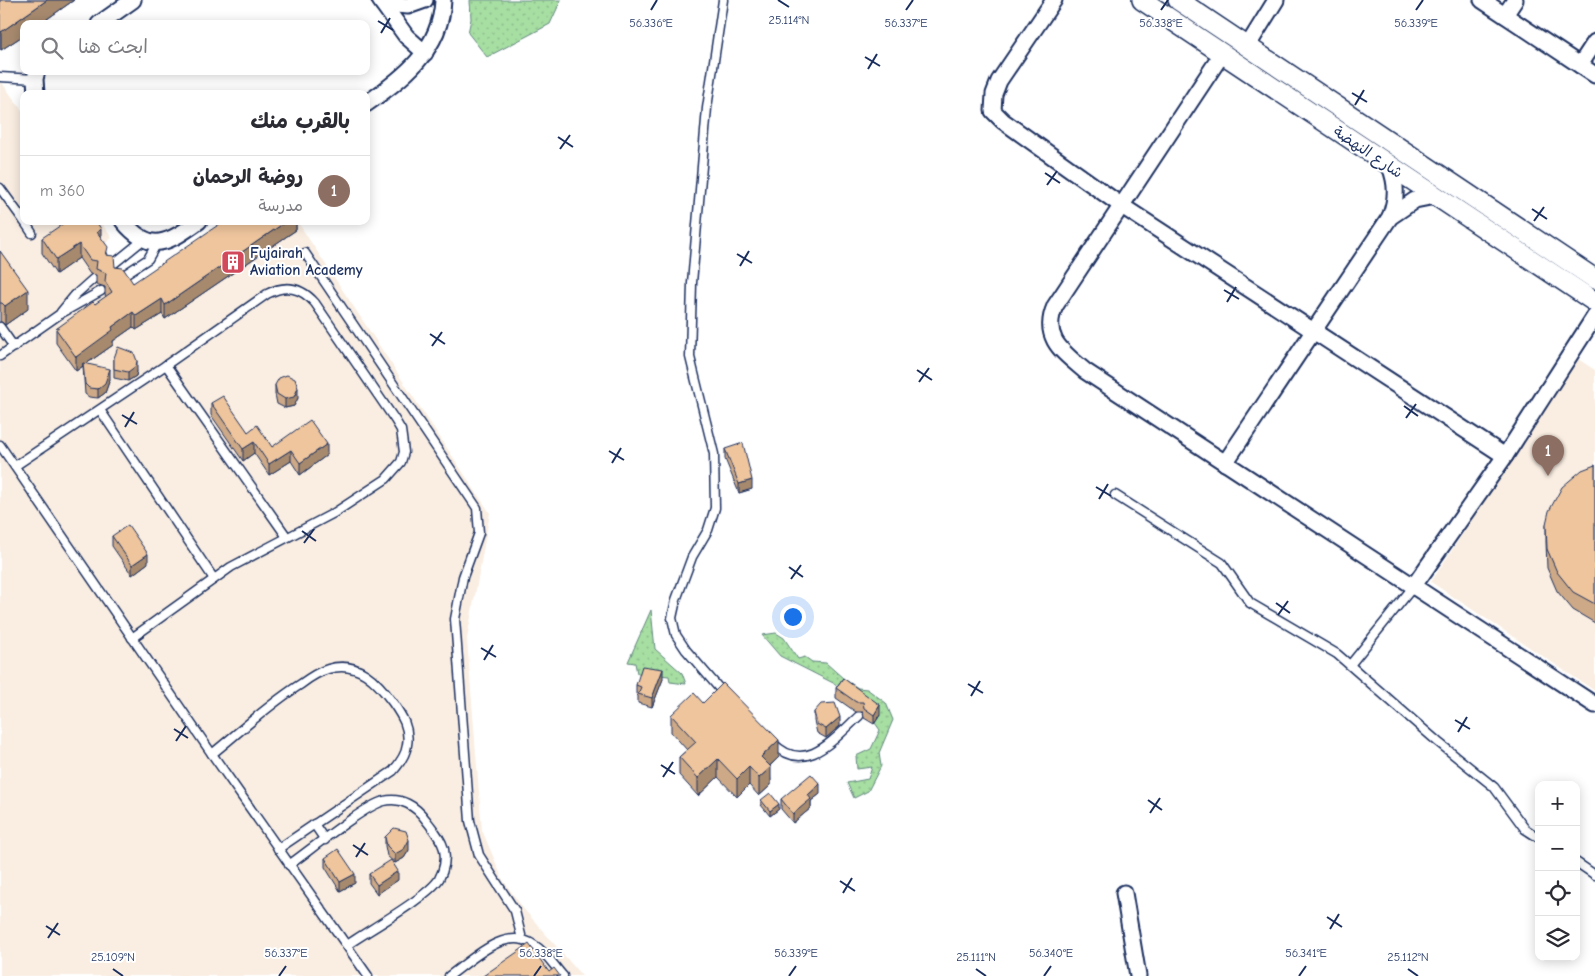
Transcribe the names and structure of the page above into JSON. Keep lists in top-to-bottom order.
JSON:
{
  "streets": {
    "street": ["شارع النهضة"]
  },
  "places": {
    "building": ["Fujairah Aviation Academy"]
  },
  "page": {
    "search": "ابحث هنا",
    "heading": "بالقرب منك",
    "list": [
      {
        "mark": "1",
        "name": "روضة الرحمان",
        "note": "مدرسة",
        "value": "360 m"
      }
    ],
    "pins": "1",
    "map_buttons": ["+", "−"]
  },
  "coordinates": [
    "25.114°N",
    "56.337°E",
    "56.336°E",
    "56.338°E",
    "56.339°E",
    "56.340°E",
    "56.341°E",
    "25.109°N",
    "25.111°N",
    "25.112°N"
  ]
}
